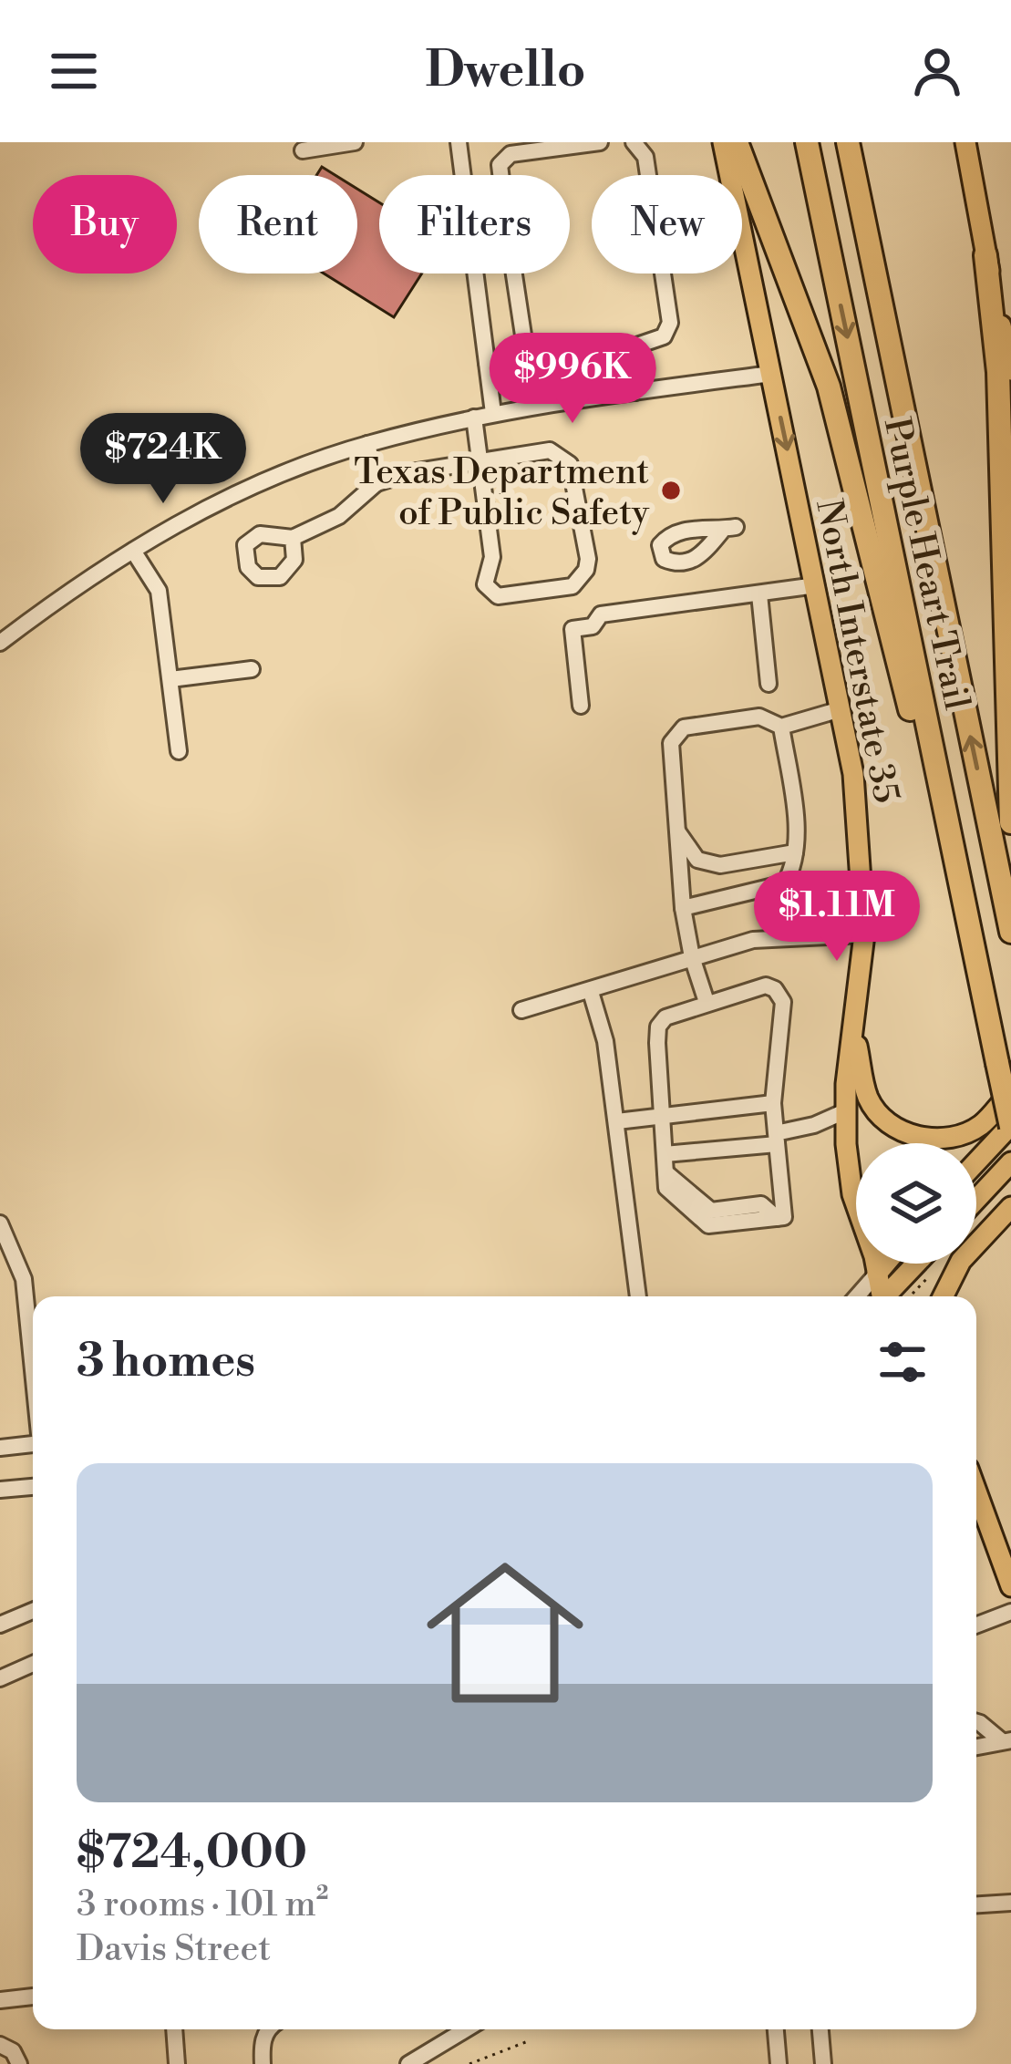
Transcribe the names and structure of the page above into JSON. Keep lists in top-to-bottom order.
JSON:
{
  "streets": {
    "highway": ["Purple Heart Trail"],
    "main road": ["North Interstate 35"]
  },
  "places": ["Texas Department of Public Safety"],
  "page": {
    "header": "Dwello",
    "chip": [
      "Buy",
      "Rent",
      "Filters",
      "New"
    ],
    "price": ["$996K", "$724K", "$1.11M"],
    "heading": "3 homes",
    "list": [
      {
        "name": "$724,000",
        "note": "3 rooms · 101 m² · Davis Street"
      }
    ]
  }
}
